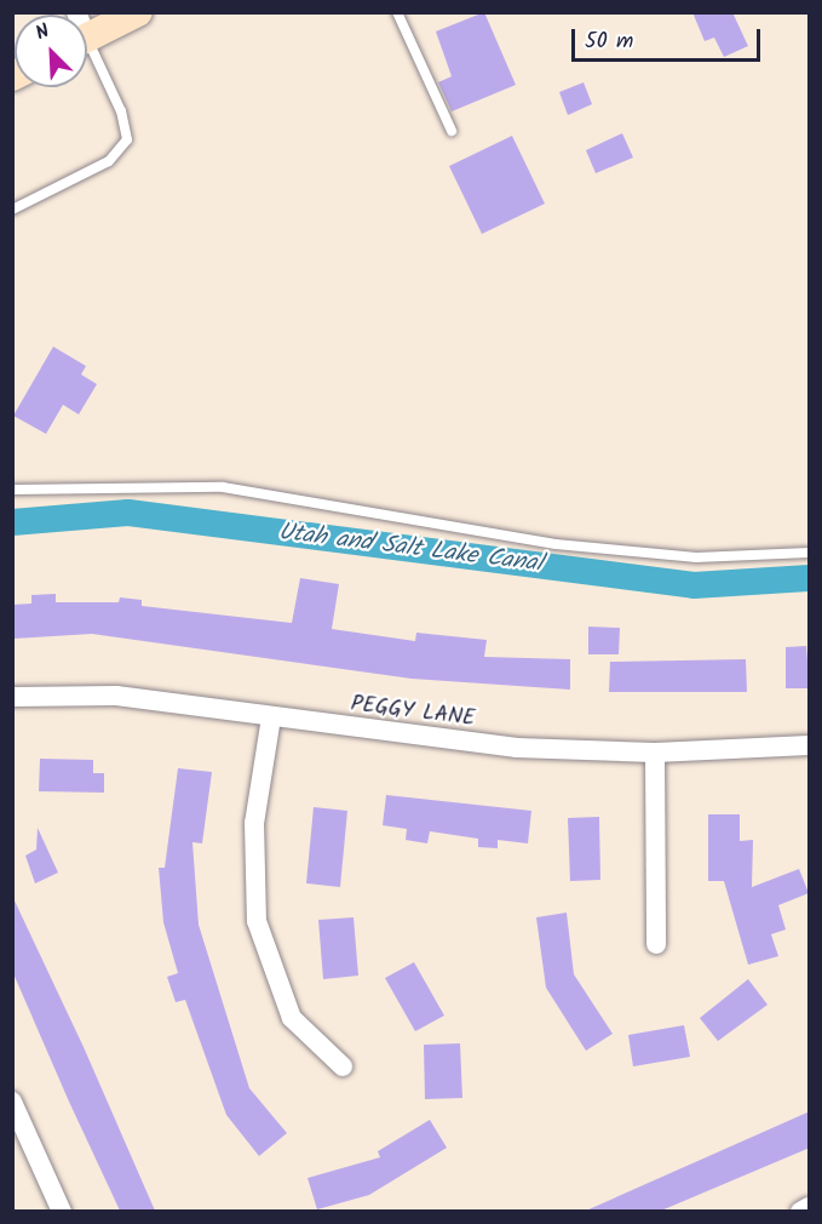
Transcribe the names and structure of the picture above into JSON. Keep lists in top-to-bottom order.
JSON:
{
  "streets": {
    "street": ["PEGGY LANE"]
  },
  "water": ["Utah and Salt Lake Canal"],
  "scale_bar": "50 m",
  "north": "top left"
}
